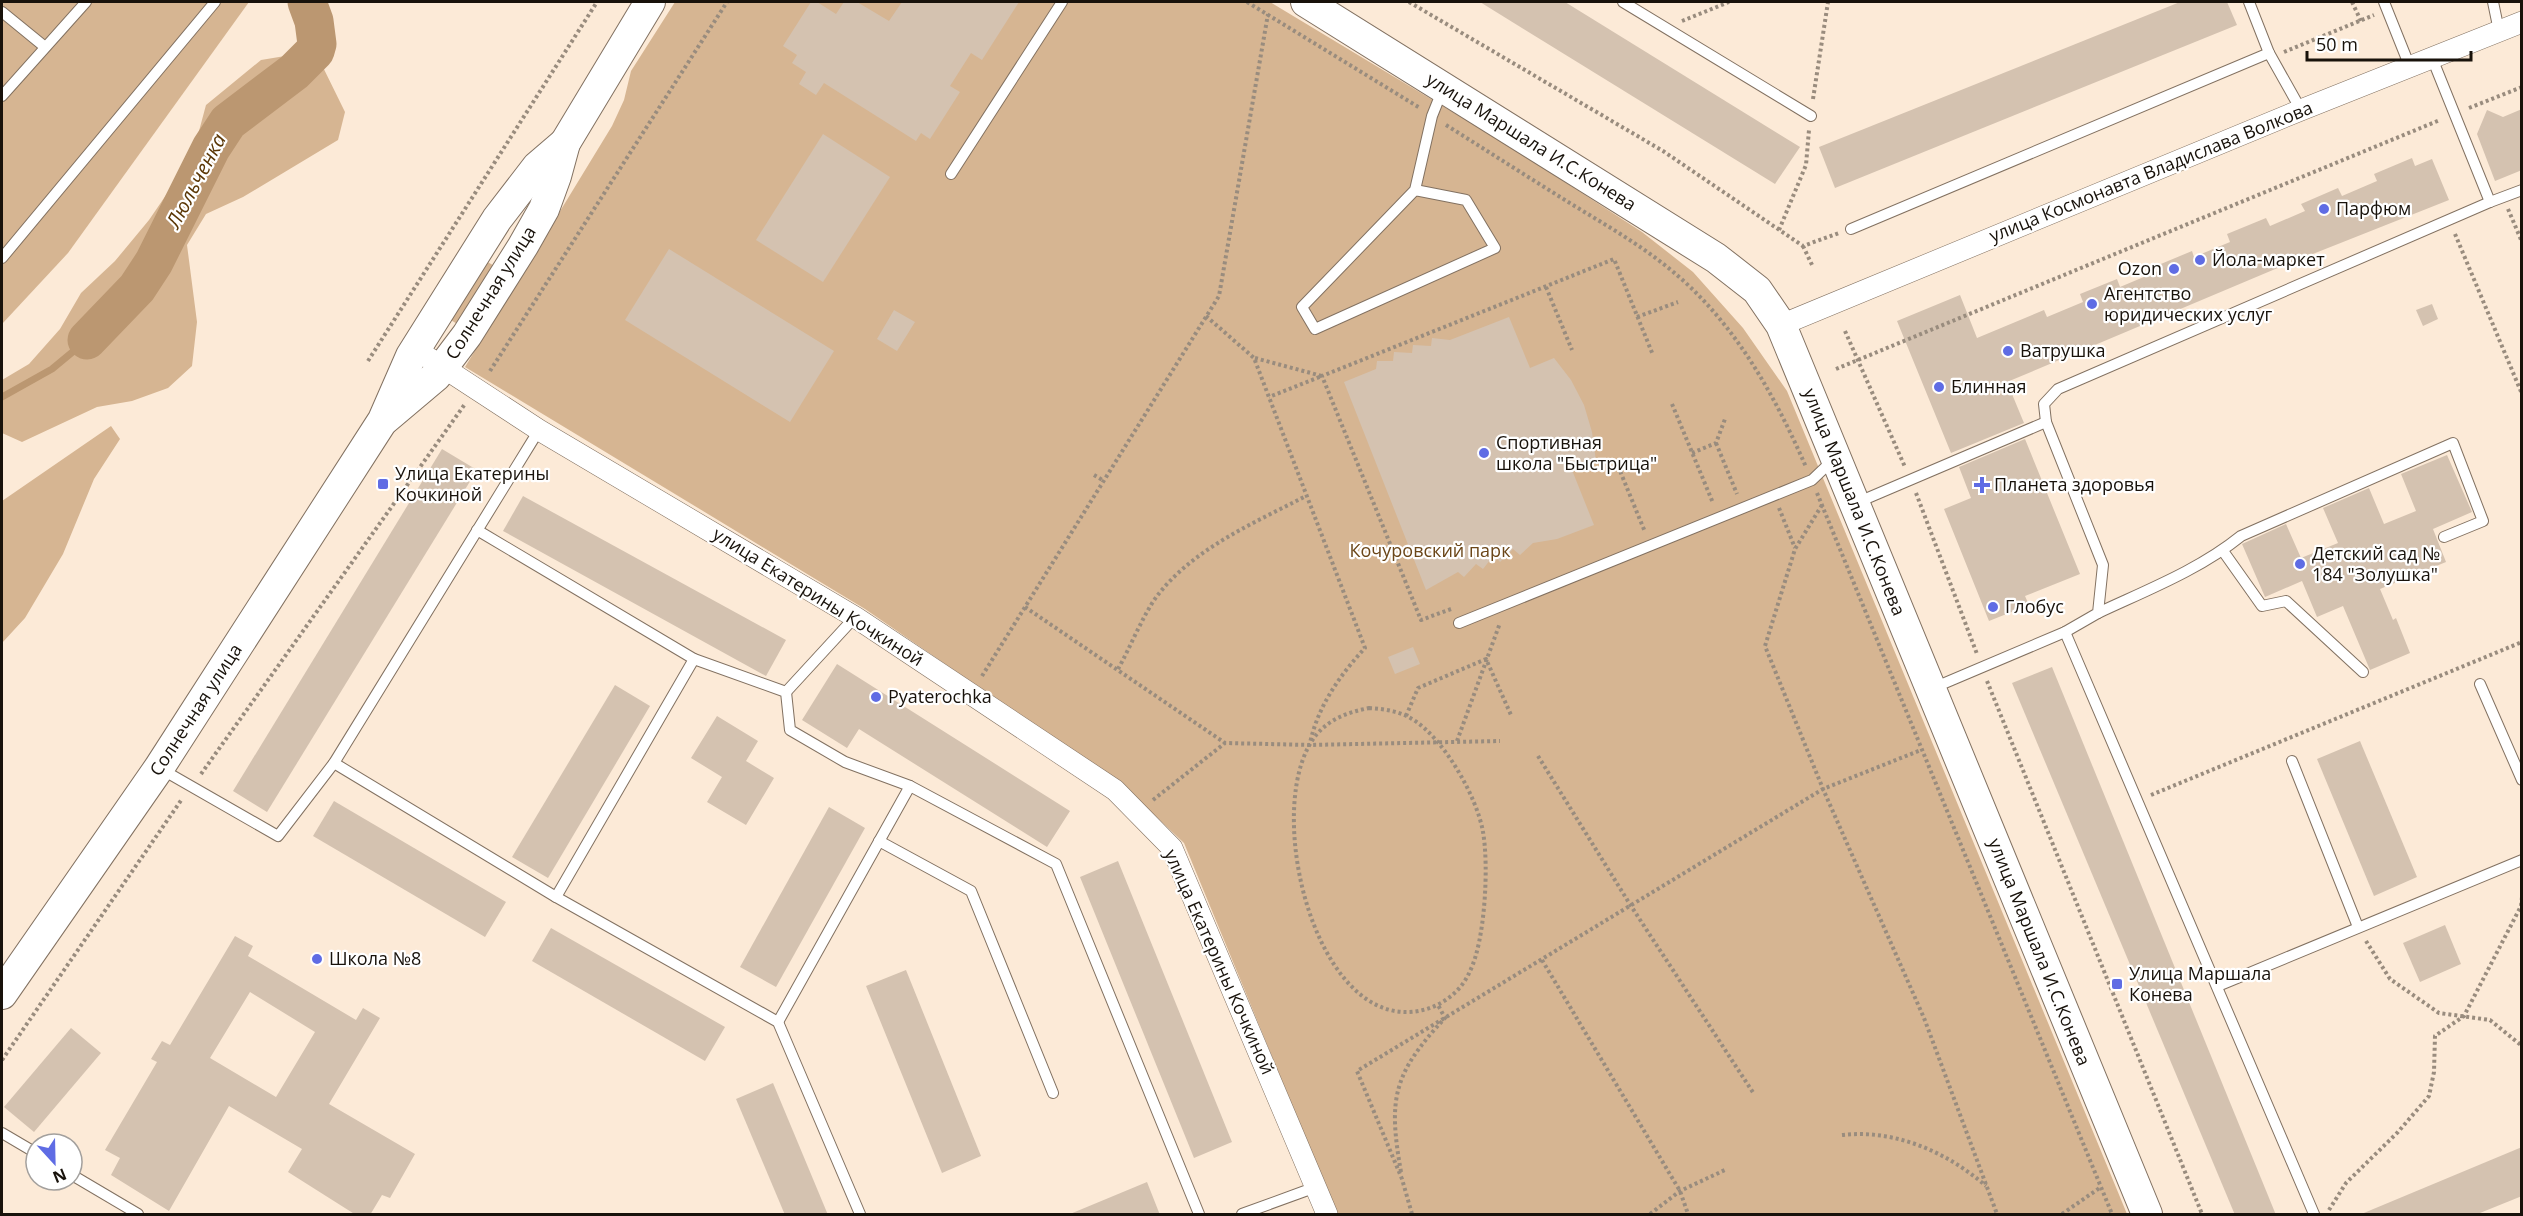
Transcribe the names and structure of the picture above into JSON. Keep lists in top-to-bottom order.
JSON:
{
  "streets": {
    "main road": ["улица Маршала И.С.Конева", "Солнечная улица"],
    "street": ["улица Космонавта Владислава Волкова", "улица Екатерины Кочкиной"]
  },
  "crossings": [
    ["улица Маршала И.С.Конева", "улица Космонавта Владислава Волкова"],
    ["Солнечная улица", "улица Екатерины Кочкиной"]
  ],
  "water": ["Люльченка"],
  "parks": ["Кочуровский парк"],
  "places": {
    "other": [
      "Парфюм",
      "Йола-маркет",
      "Ozon",
      "Агентство юридических услуг",
      "Ватрушка",
      "Блинная",
      "Спортивная школа \"Быстрица\"",
      "Детский сад № 184 \"Золушка\"",
      "Глобус",
      "Pyaterochka",
      "Школа №8"
    ],
    "transit": ["Улица Екатерины Кочкиной", "Улица Маршала Конева"],
    "health": ["Планета здоровья"]
  },
  "scale_bar": "50 m",
  "north": "bottom"
}
